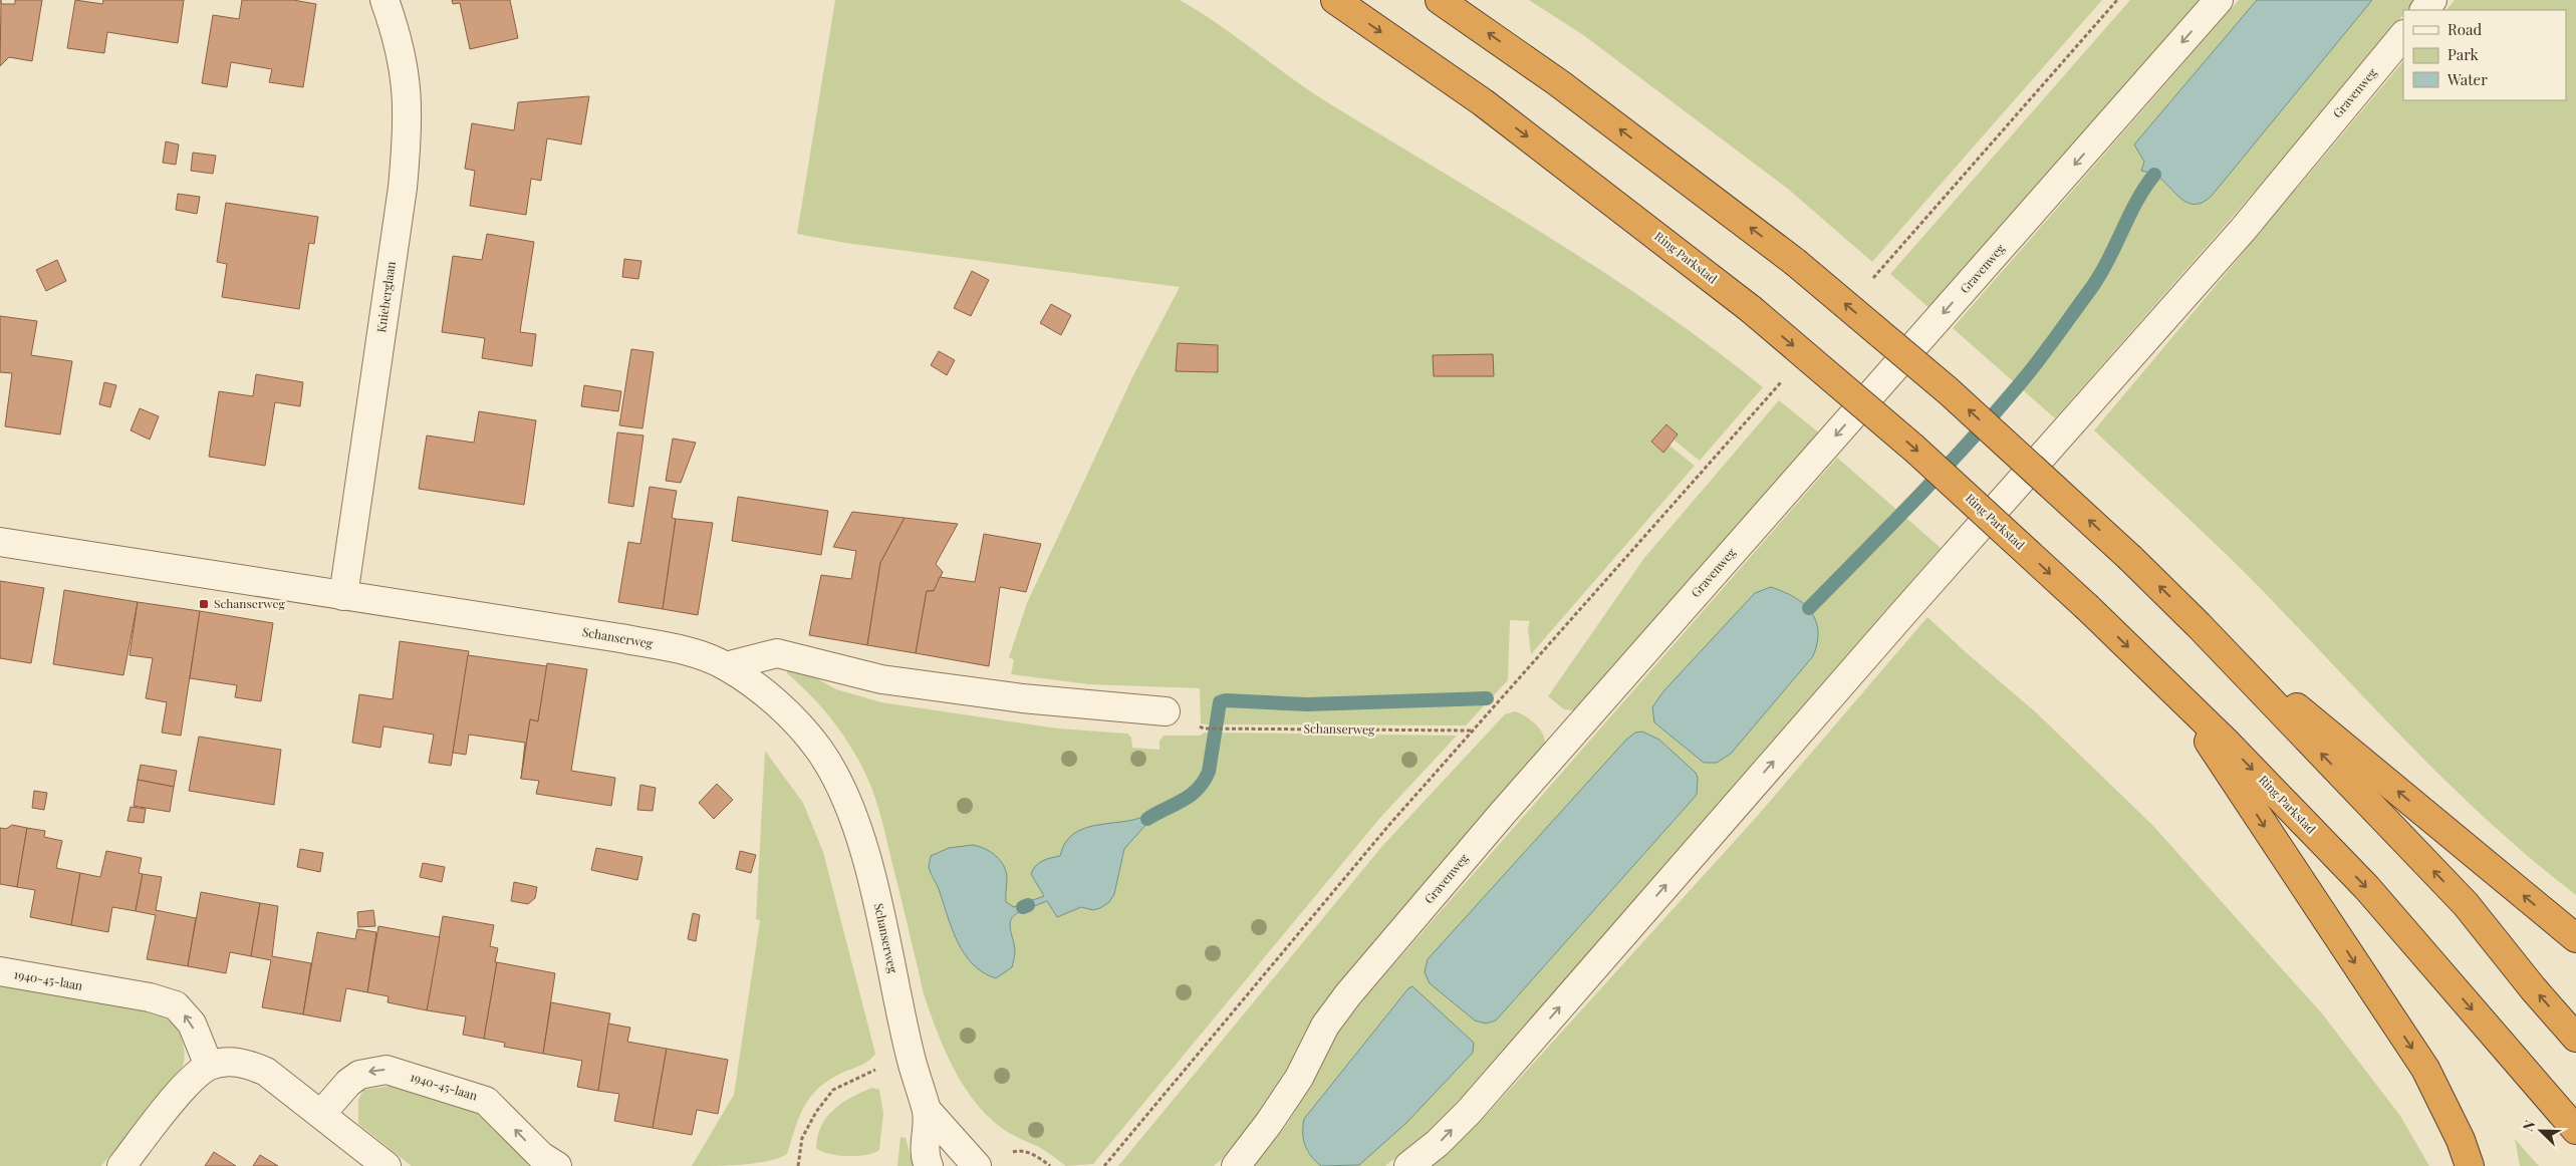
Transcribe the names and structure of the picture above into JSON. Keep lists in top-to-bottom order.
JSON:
{
  "streets": {
    "highway": ["Ring Parkstad"],
    "street": [
      "Gravenweg",
      "Knieberglaan",
      "Schanserweg",
      "1940-45-laan"
    ]
  },
  "crossings": [
    ["Knieberglaan", "Schanserweg"]
  ],
  "one_way": ["1940-45-laan"],
  "places": {
    "transit": ["Schanserweg"]
  },
  "legend": ["Road", "Park", "Water"],
  "north": "top left"
}
